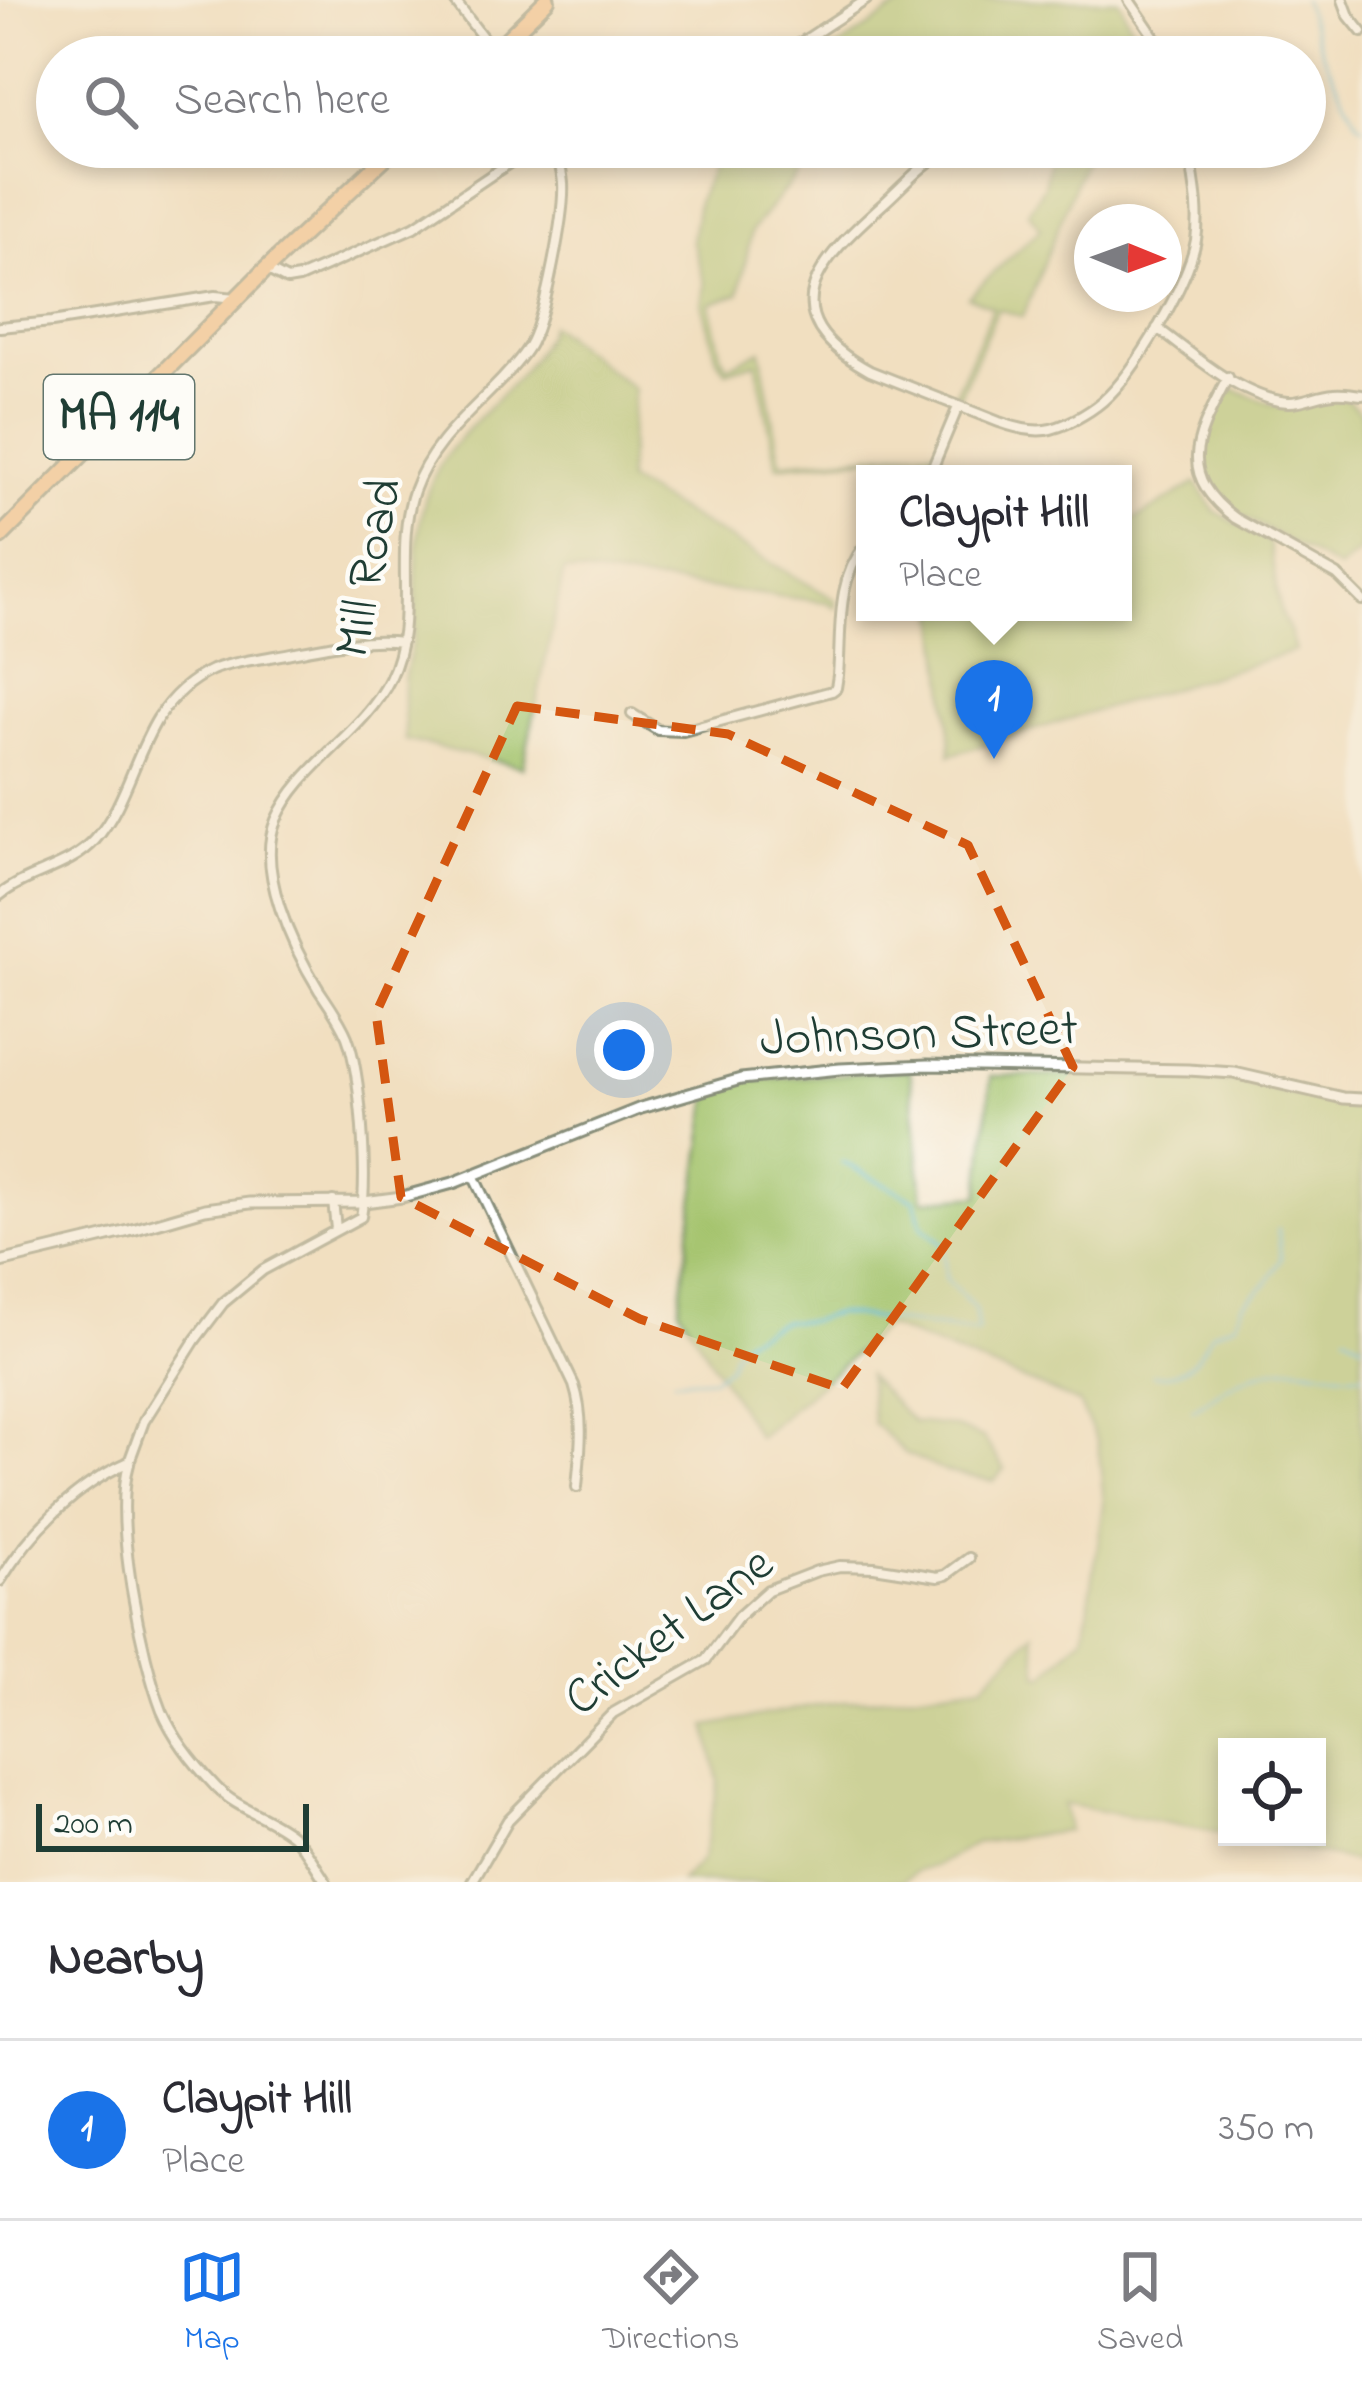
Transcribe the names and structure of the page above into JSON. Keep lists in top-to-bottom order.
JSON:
{
  "streets": {
    "highway": ["MA 114"],
    "street": ["Mill Road", "Johnson Street", "Cricket Lane"]
  },
  "crossings": [
    ["Mill Road", "Johnson Street"]
  ],
  "scale_bar": "200 m",
  "north": "right",
  "page": {
    "search": "Search here",
    "popup": ["Claypit Hill", "Place"],
    "pins": "1",
    "scale": "200 m",
    "heading": "Nearby",
    "list": [
      {
        "mark": "1",
        "name": "Claypit Hill",
        "note": "Place",
        "value": "350 m"
      }
    ],
    "nav": ["Map", "Directions", "Saved"]
  }
}
